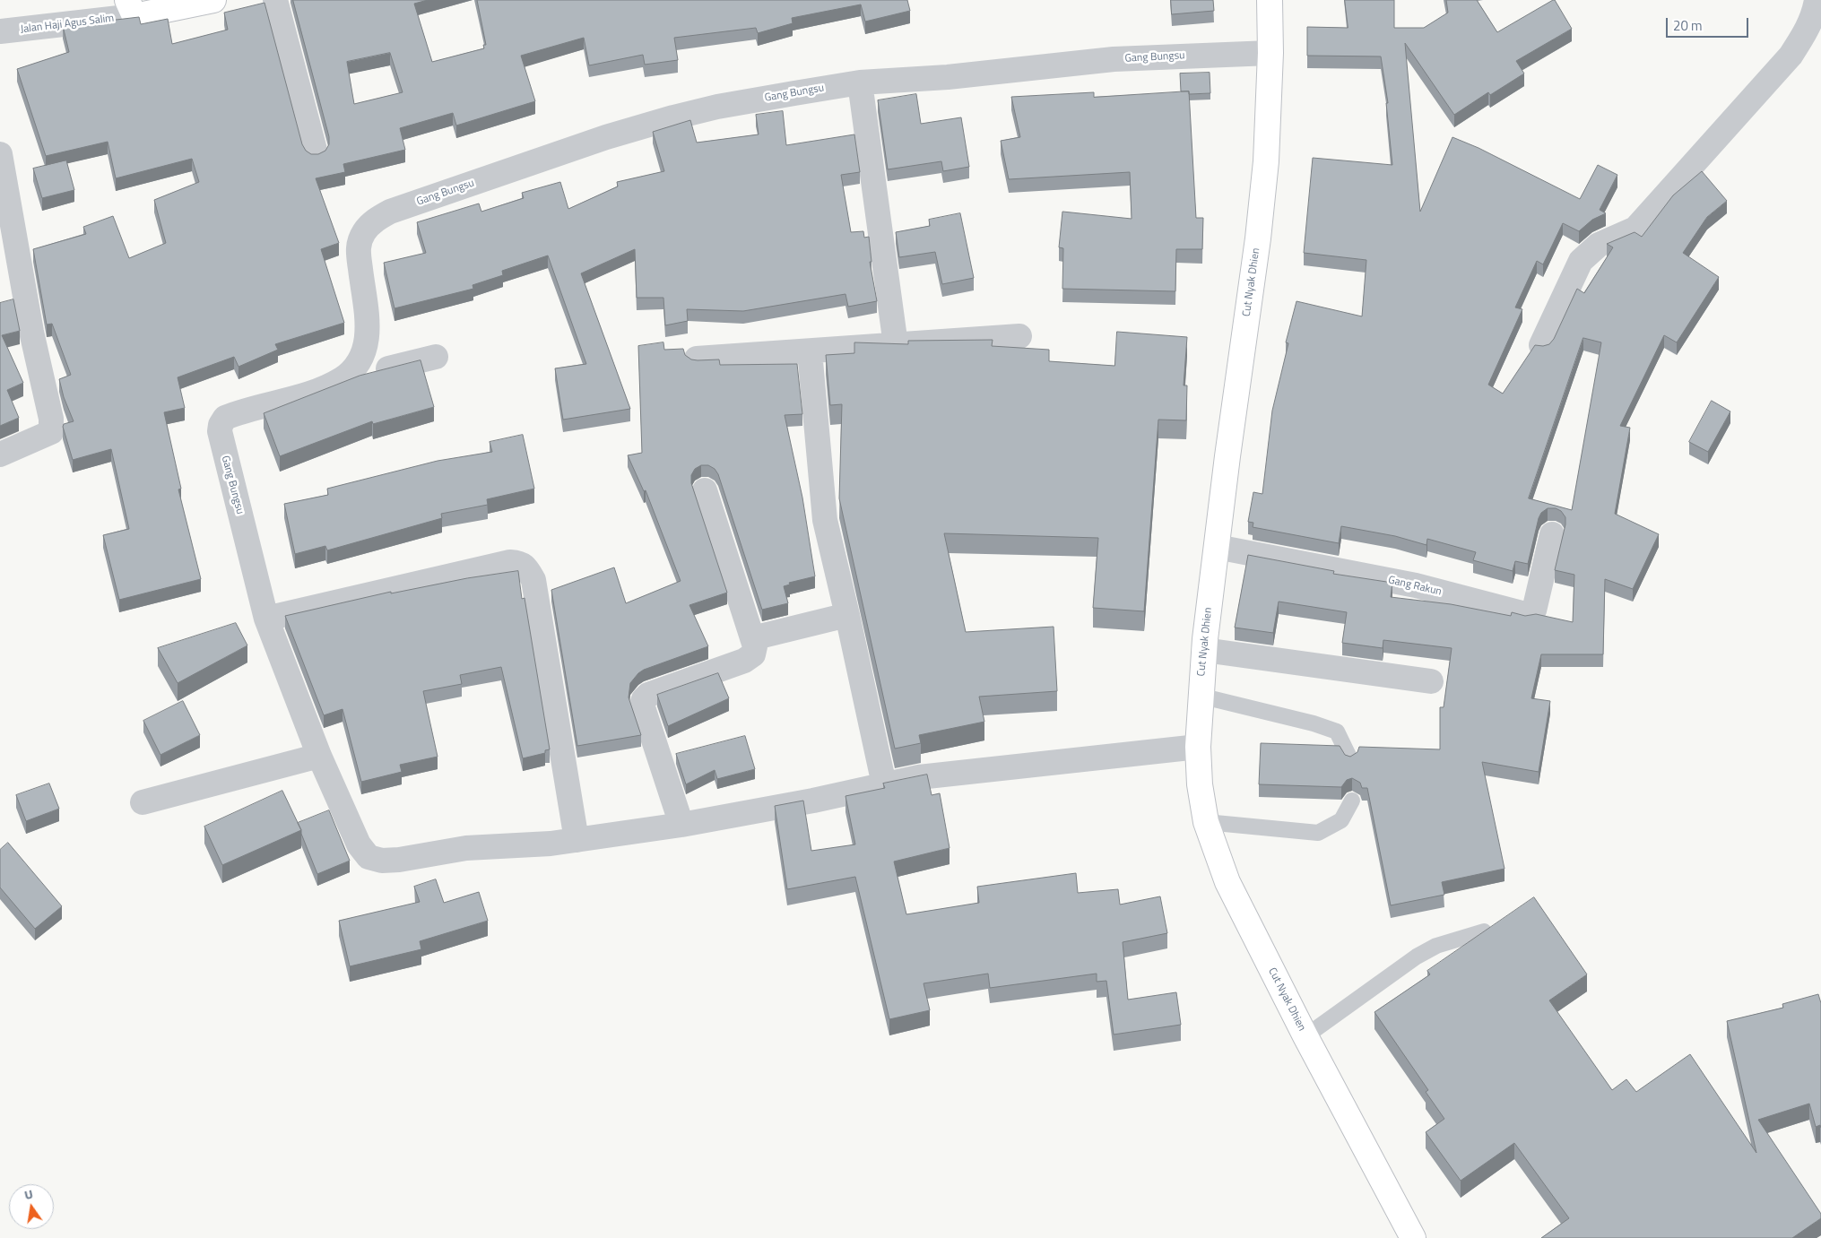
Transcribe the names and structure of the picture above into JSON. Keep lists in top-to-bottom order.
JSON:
{
  "streets": {
    "main road": ["Cut Nyak Dhien"],
    "street": ["Jalan Haji Agus Salim", "Gang Bungsu", "Gang Rakun"]
  },
  "crossings": [
    ["Gang Bungsu", "Cut Nyak Dhien"],
    ["Cut Nyak Dhien", "Gang Rakun"]
  ],
  "scale_bar": "20 m",
  "north": "top"
}
